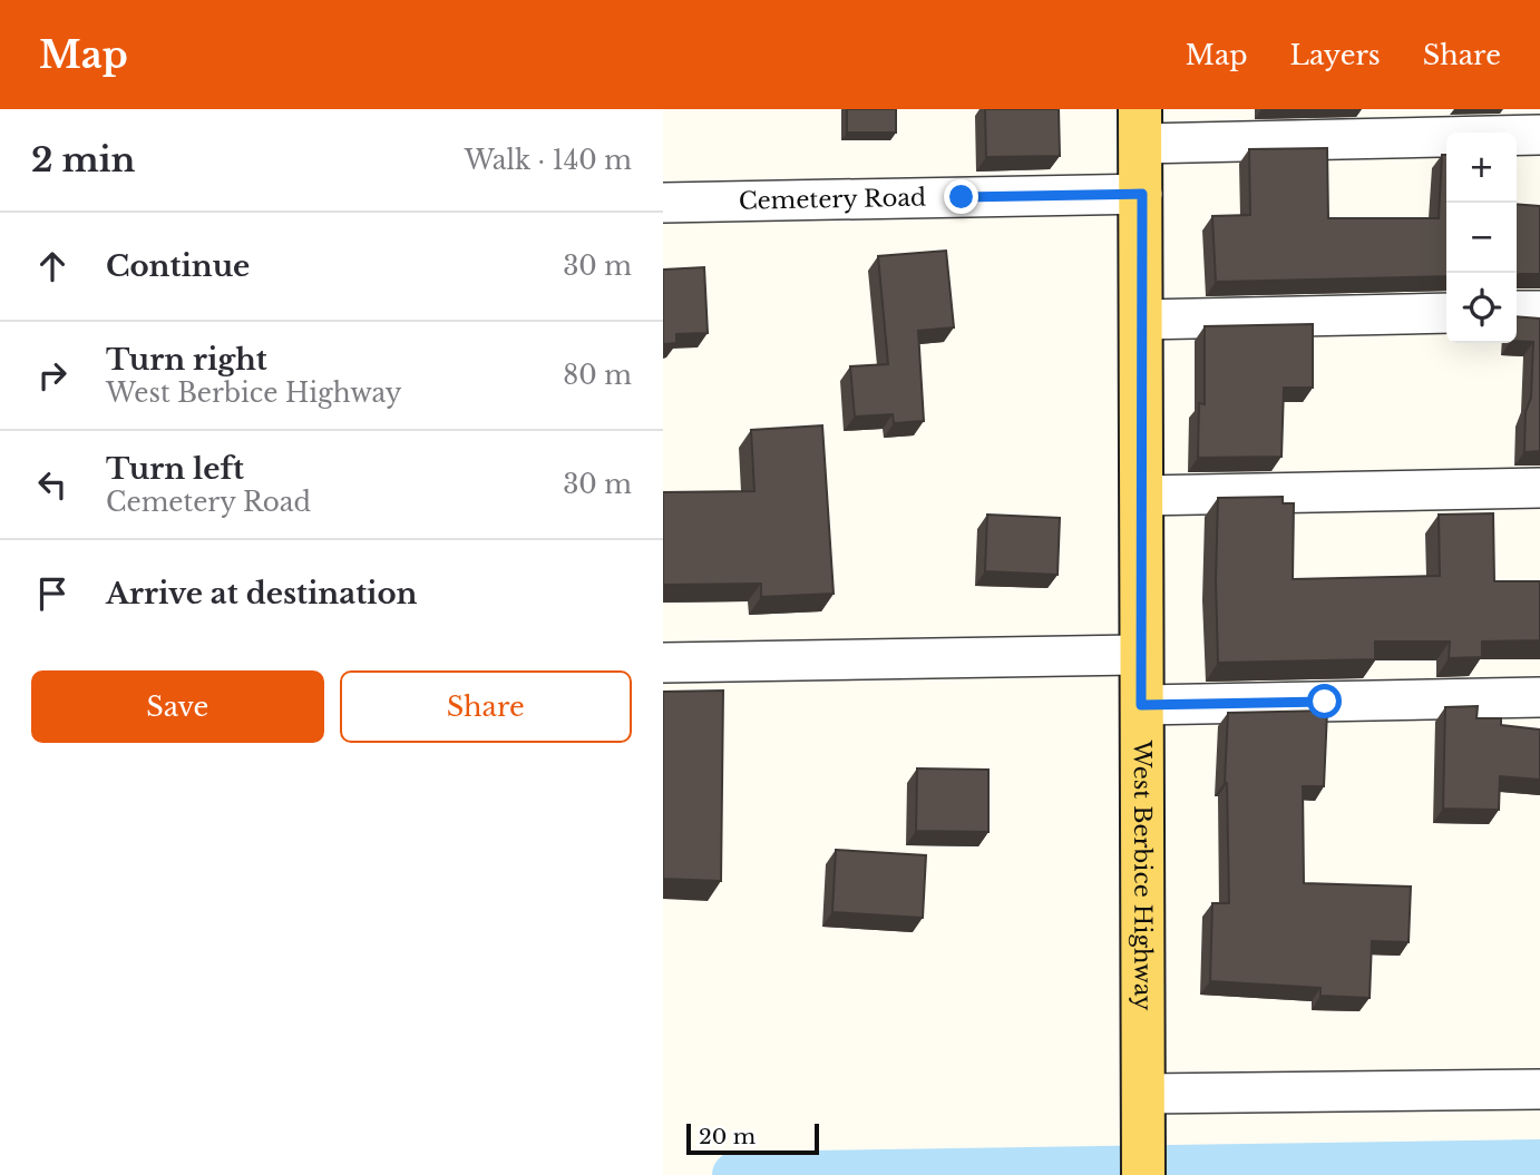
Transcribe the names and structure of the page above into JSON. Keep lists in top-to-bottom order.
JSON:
{
  "streets": {
    "main road": ["West Berbice Highway"],
    "street": ["Cemetery Road"]
  },
  "crossings": [
    ["Cemetery Road", "West Berbice Highway"]
  ],
  "scale_bar": "20 m",
  "page": {
    "header": "Map",
    "nav": ["Map", "Layers", "Share"],
    "heading": ["2 min", "Walk · 140 m"],
    "map_buttons": ["+", "−"],
    "list": [
      ["Continue", "30 m"],
      ["Turn right", "West Berbice Highway", "80 m"],
      ["Turn left", "Cemetery Road", "30 m"],
      "Arrive at destination"
    ],
    "buttons": ["Save", "Share"],
    "scale": "20 m"
  }
}
